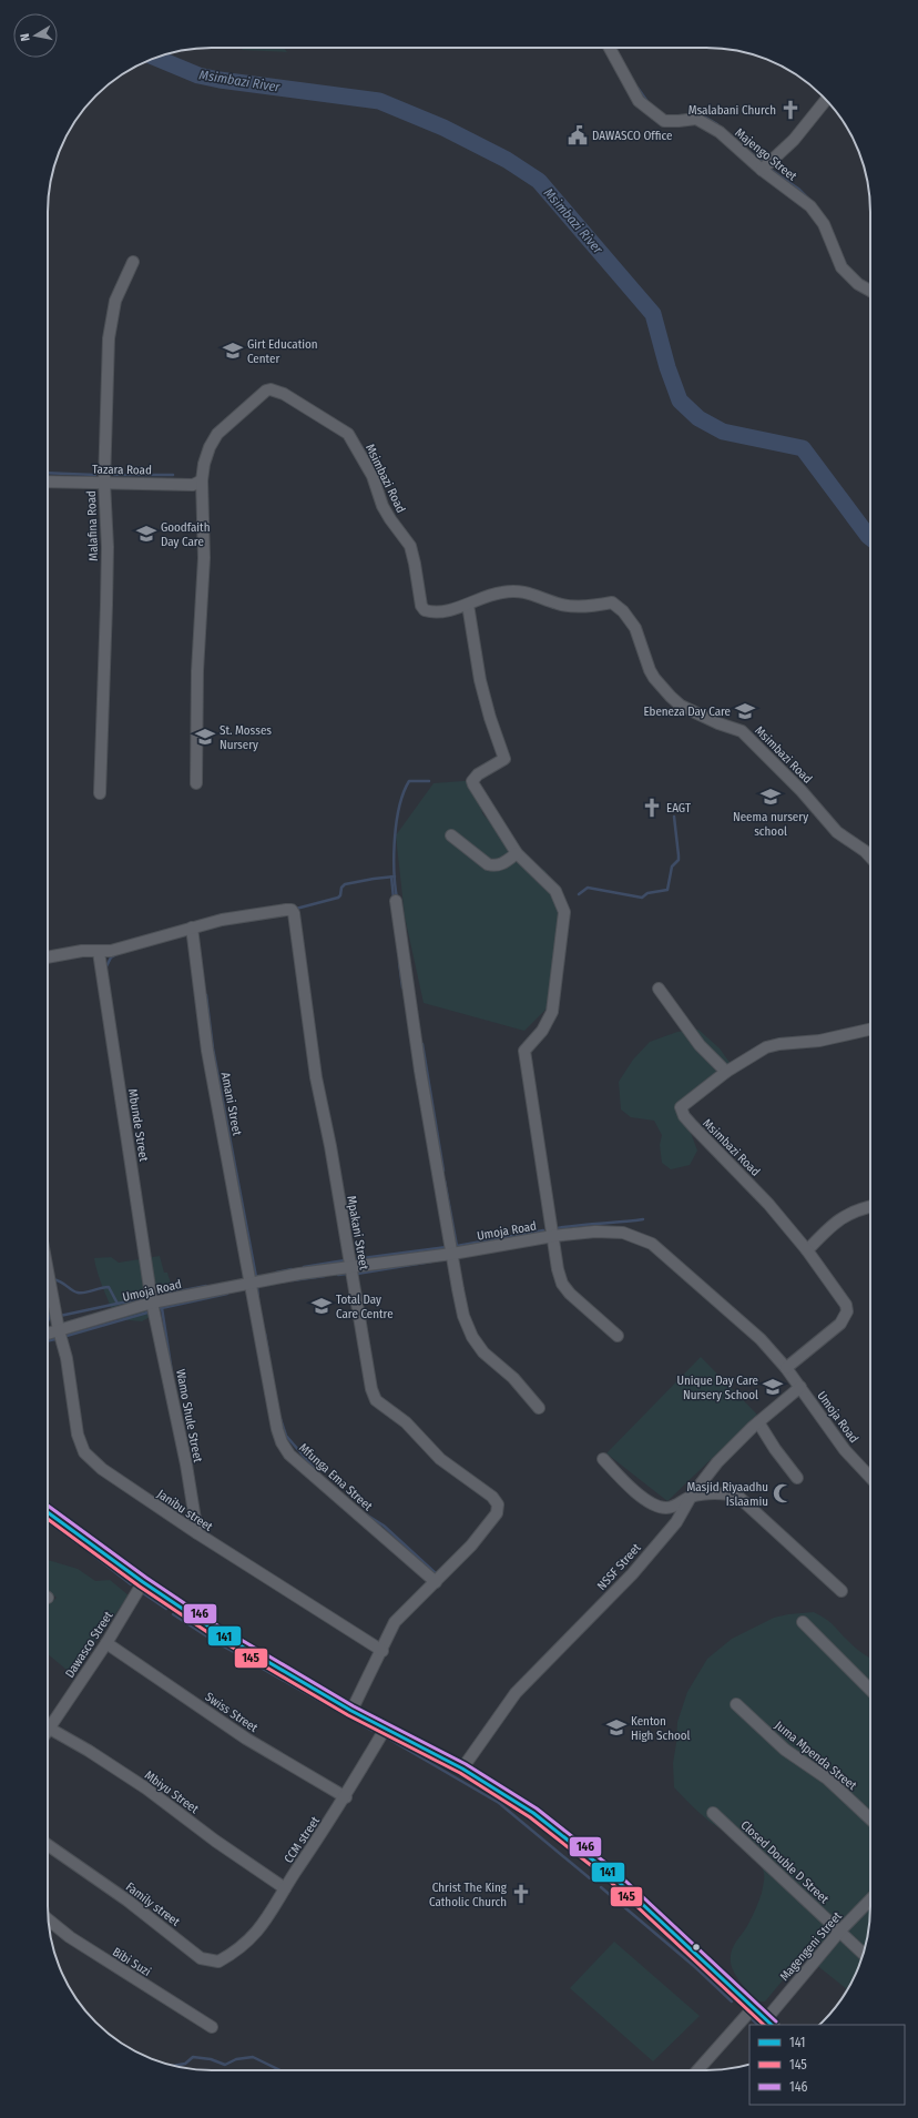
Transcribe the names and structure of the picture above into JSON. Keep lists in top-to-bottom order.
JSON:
{
  "streets": {
    "street": [
      "Majengo Street",
      "Tazara Road",
      "Msimbazi Road",
      "Malafina Road",
      "Amani Street",
      "Mbunde Street",
      "Umoja Road",
      "Mpakani Street",
      "Wamo Shule Street",
      "Mfunga Ema Street",
      "Janibu street",
      "NSSF Street",
      "Dawasco Street",
      "Swiss Street",
      "Juma Mpenda Street",
      "Mbiyu Street",
      "CCM street",
      "Closed Double D Street",
      "Family street",
      "Magengeni Street",
      "Bibi Suzi"
    ]
  },
  "crossings": [
    ["Tazara Road", "Msimbazi Road"],
    ["Tazara Road", "Malafina Road"],
    ["Msimbazi Road", "Umoja Road"],
    ["Amani Street", "Umoja Road"],
    ["Amani Street", "Mpakani Street"],
    ["Amani Street", "Mfunga Ema Street"],
    ["Mbunde Street", "Umoja Road"],
    ["Mbunde Street", "Wamo Shule Street"],
    ["Umoja Road", "Mpakani Street"],
    ["Umoja Road", "Wamo Shule Street"],
    ["Umoja Road", "Mfunga Ema Street"],
    ["Umoja Road", "Janibu street"],
    ["Umoja Road", "NSSF Street"],
    ["Mpakani Street", "Mfunga Ema Street"],
    ["Wamo Shule Street", "Janibu street"],
    ["Dawasco Street", "Swiss Street"],
    ["Swiss Street", "CCM street"],
    ["Mbiyu Street", "CCM street"],
    ["CCM street", "Family street"],
    ["Closed Double D Street", "Magengeni Street"]
  ],
  "water": ["Msimbazi River"],
  "places": {
    "church": ["Msalabani Church", "EAGT", "Christ The King Catholic Church"],
    "public building": ["DAWASCO Office"],
    "school or university": [
      "Girt Education Center",
      "Goodfaith Day Care",
      "Ebeneza Day Care",
      "St. Mosses Nursery",
      "Neema nursery school",
      "Total Day Care Centre",
      "Unique Day Care Nursery School",
      "Kenton High School"
    ],
    "mosque": ["Masjid Riyaadhu Islaamiu"]
  },
  "lines": ["transit line 146", "transit line 141", "transit line 145"],
  "legend": ["141", "145", "146"],
  "north": "left"
}
